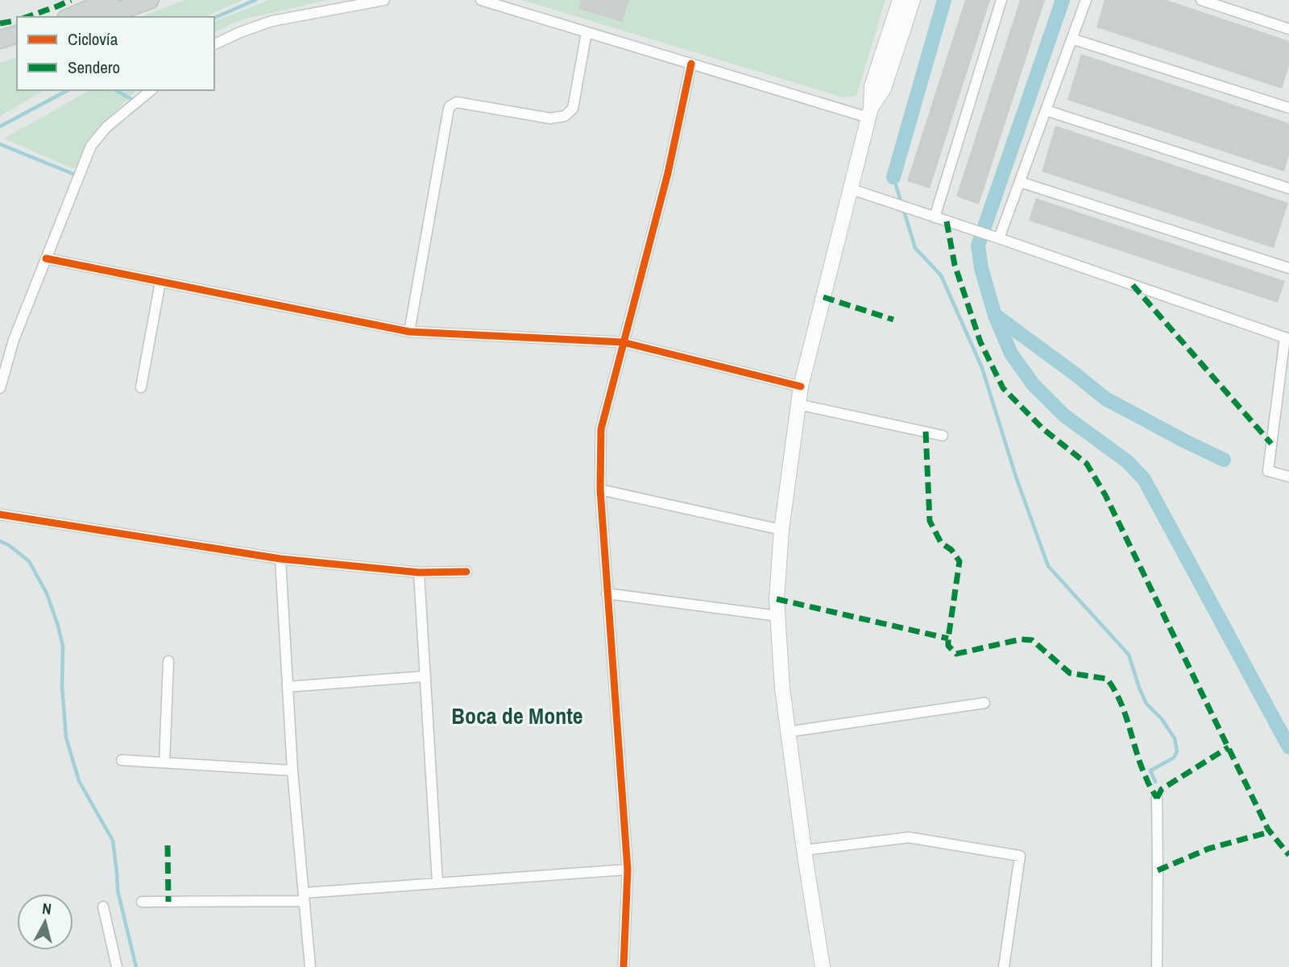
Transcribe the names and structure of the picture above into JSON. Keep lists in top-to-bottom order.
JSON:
{
  "districts": ["Boca de Monte"],
  "legend": ["Ciclovía", "Sendero"],
  "north": "top"
}
